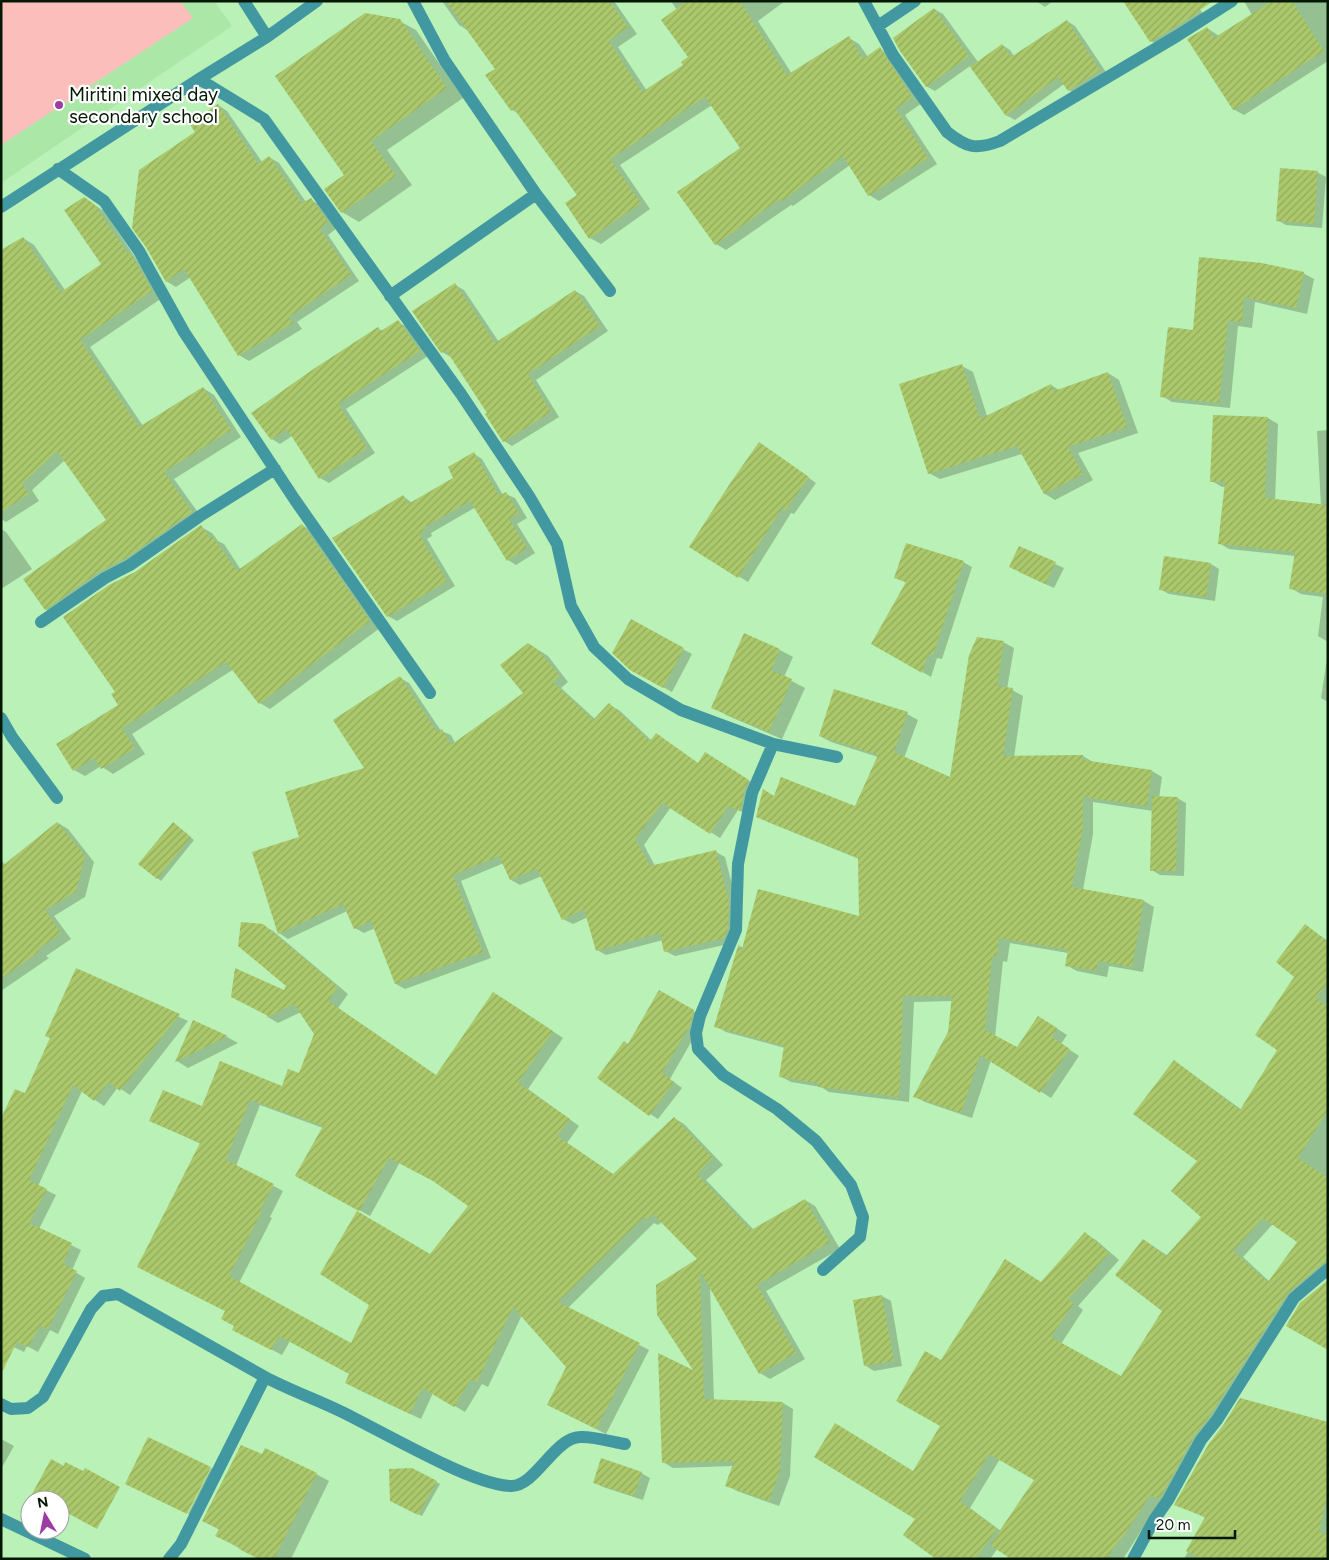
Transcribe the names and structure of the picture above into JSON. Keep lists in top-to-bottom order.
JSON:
{
  "places": ["Miritini mixed day secondary school"],
  "scale_bar": "20 m",
  "north": "top"
}
